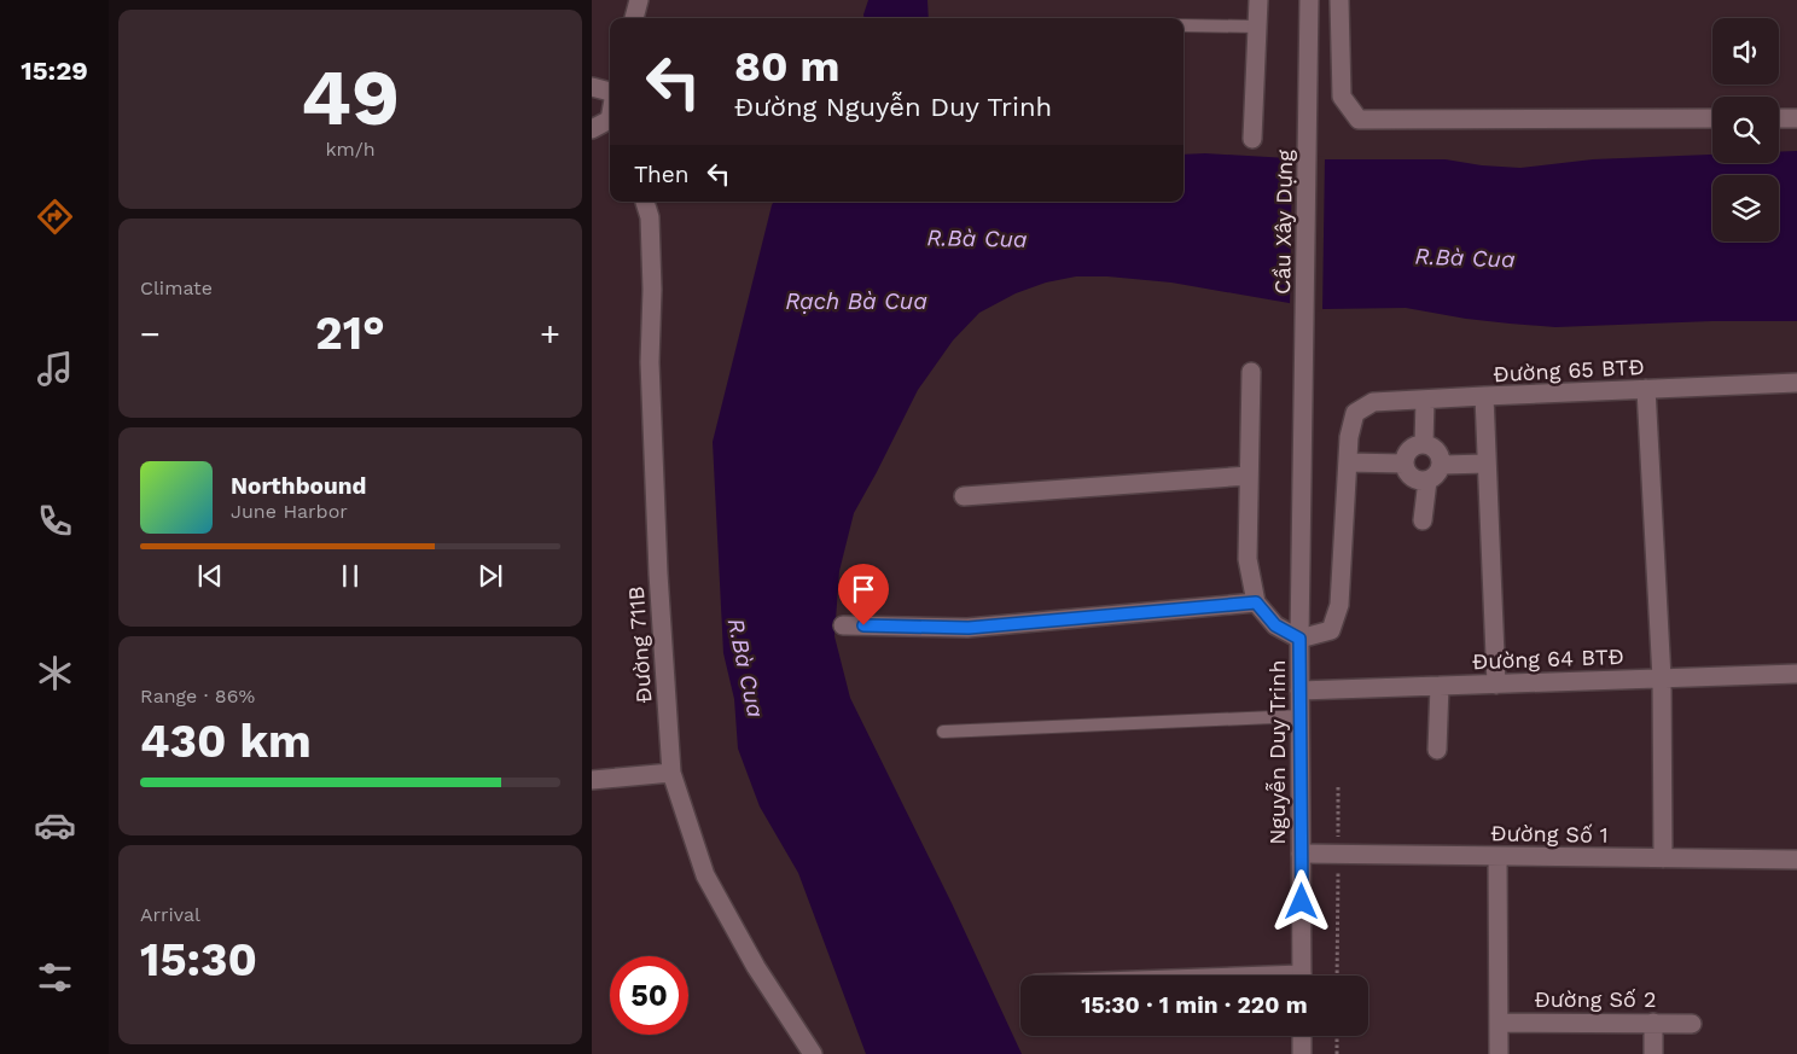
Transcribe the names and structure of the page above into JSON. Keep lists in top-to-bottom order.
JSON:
{
  "streets": {
    "street": [
      "Cầu Xây Dựng",
      "Đường 65 BTĐ",
      "Đường 711B",
      "Đường 64 BTĐ",
      "Nguyễn Duy Trinh",
      "Đường Số 1",
      "Đường Số 2"
    ]
  },
  "crossings": [
    ["Cầu Xây Dựng", "Nguyễn Duy Trinh"],
    ["Đường 65 BTĐ", "Đường 64 BTĐ"],
    ["Đường 64 BTĐ", "Nguyễn Duy Trinh"],
    ["Nguyễn Duy Trinh", "Đường Số 1"]
  ],
  "water": ["R.Bà Cua", "Rạch Bà Cua"],
  "page": {
    "tabs": "15:29",
    "tile": [
      ["49", "km/h"],
      "Climate",
      ["Range · 86%", "430 km"],
      ["Arrival", "15:30"]
    ],
    "turn": ["80 m", "Đường Nguyễn Duy Trinh"],
    "then": "Then",
    "heat": ["−", "21°", "+"],
    "song": ["Northbound", "June Harbor"],
    "limit": "50",
    "trip": "15:30 · 1 min · 220 m"
  }
}
